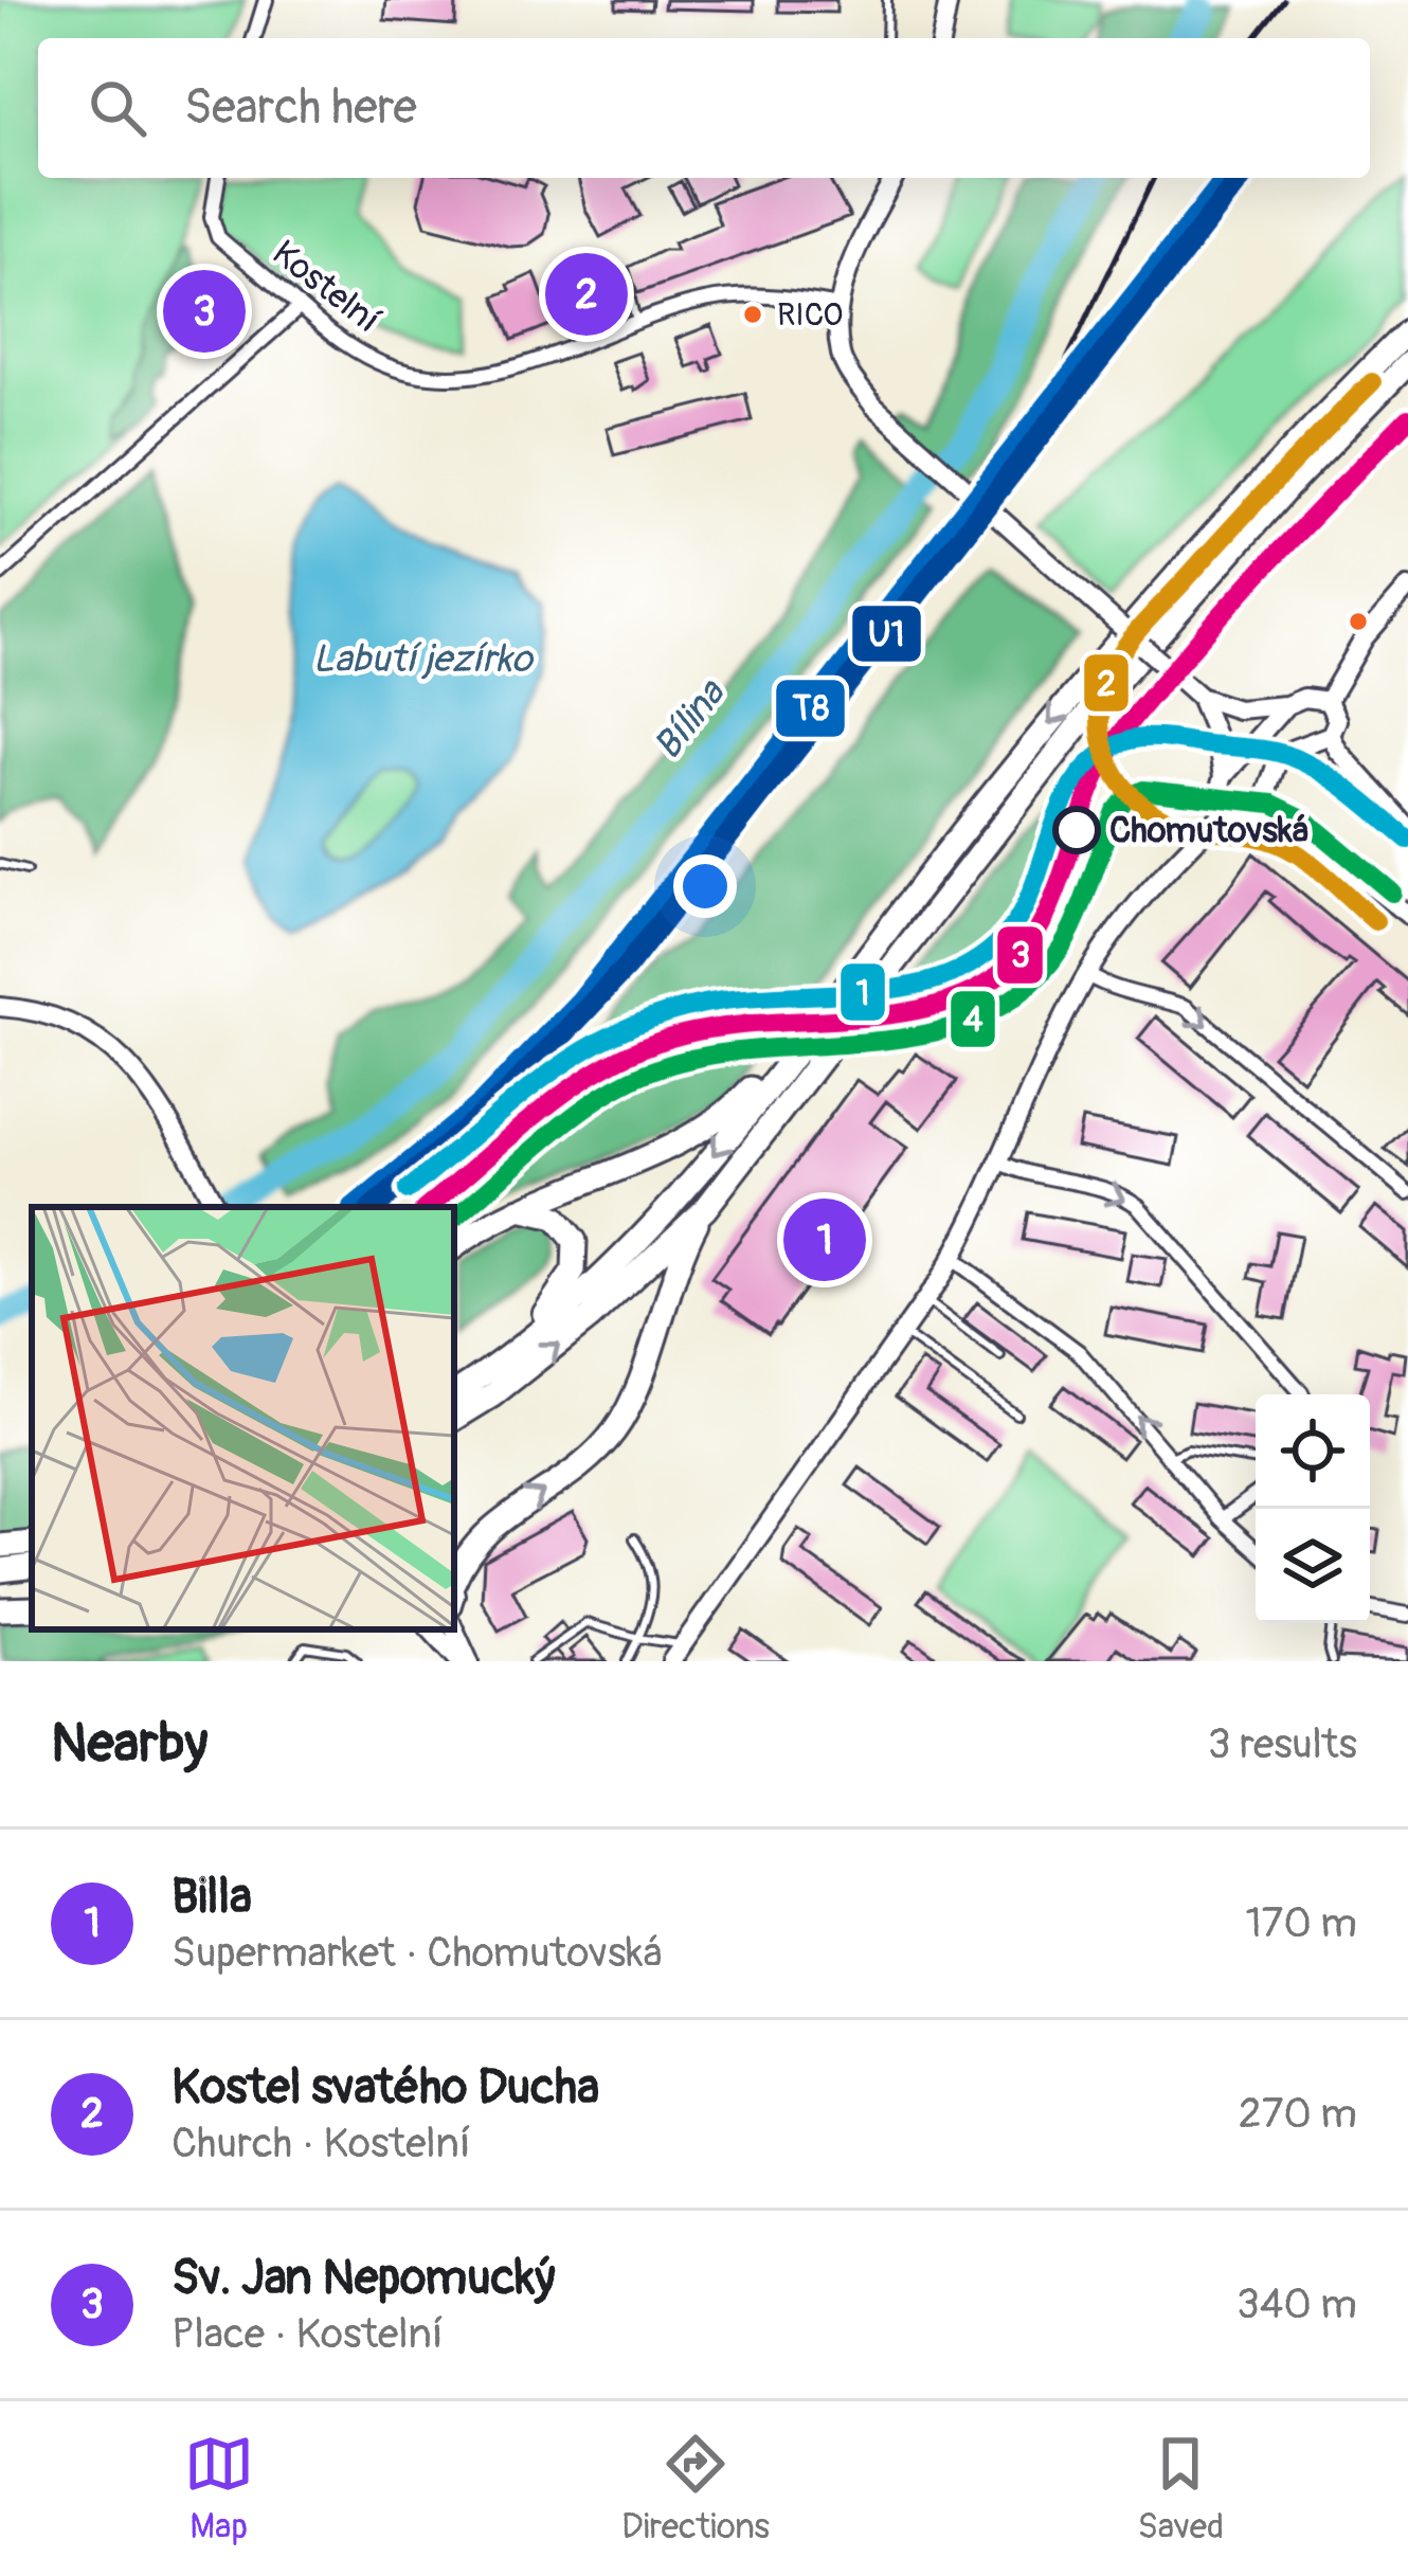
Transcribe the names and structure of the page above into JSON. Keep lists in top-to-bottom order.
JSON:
{
  "streets": {
    "street": ["Kostelní"]
  },
  "water": ["Labutí jezírko", "Bílina"],
  "places": ["RICO", "Chomutovská"],
  "lines": [
    "transit line T8",
    "transit line U1",
    "transit line 2",
    "tram line 3",
    "transit line 1",
    "transit line 4"
  ],
  "page": {
    "search": "Search here",
    "pins": ["2", "3", "1"],
    "heading": ["Nearby", "3 results"],
    "list": [
      {
        "mark": "1",
        "name": "Billa",
        "note": "Supermarket · Chomutovská",
        "value": "170 m"
      },
      {
        "mark": "2",
        "name": "Kostel svatého Ducha",
        "note": "Church · Kostelní",
        "value": "270 m"
      },
      {
        "mark": "3",
        "name": "Sv. Jan Nepomucký",
        "note": "Place · Kostelní",
        "value": "340 m"
      }
    ],
    "nav": ["Map", "Directions", "Saved"]
  }
}
